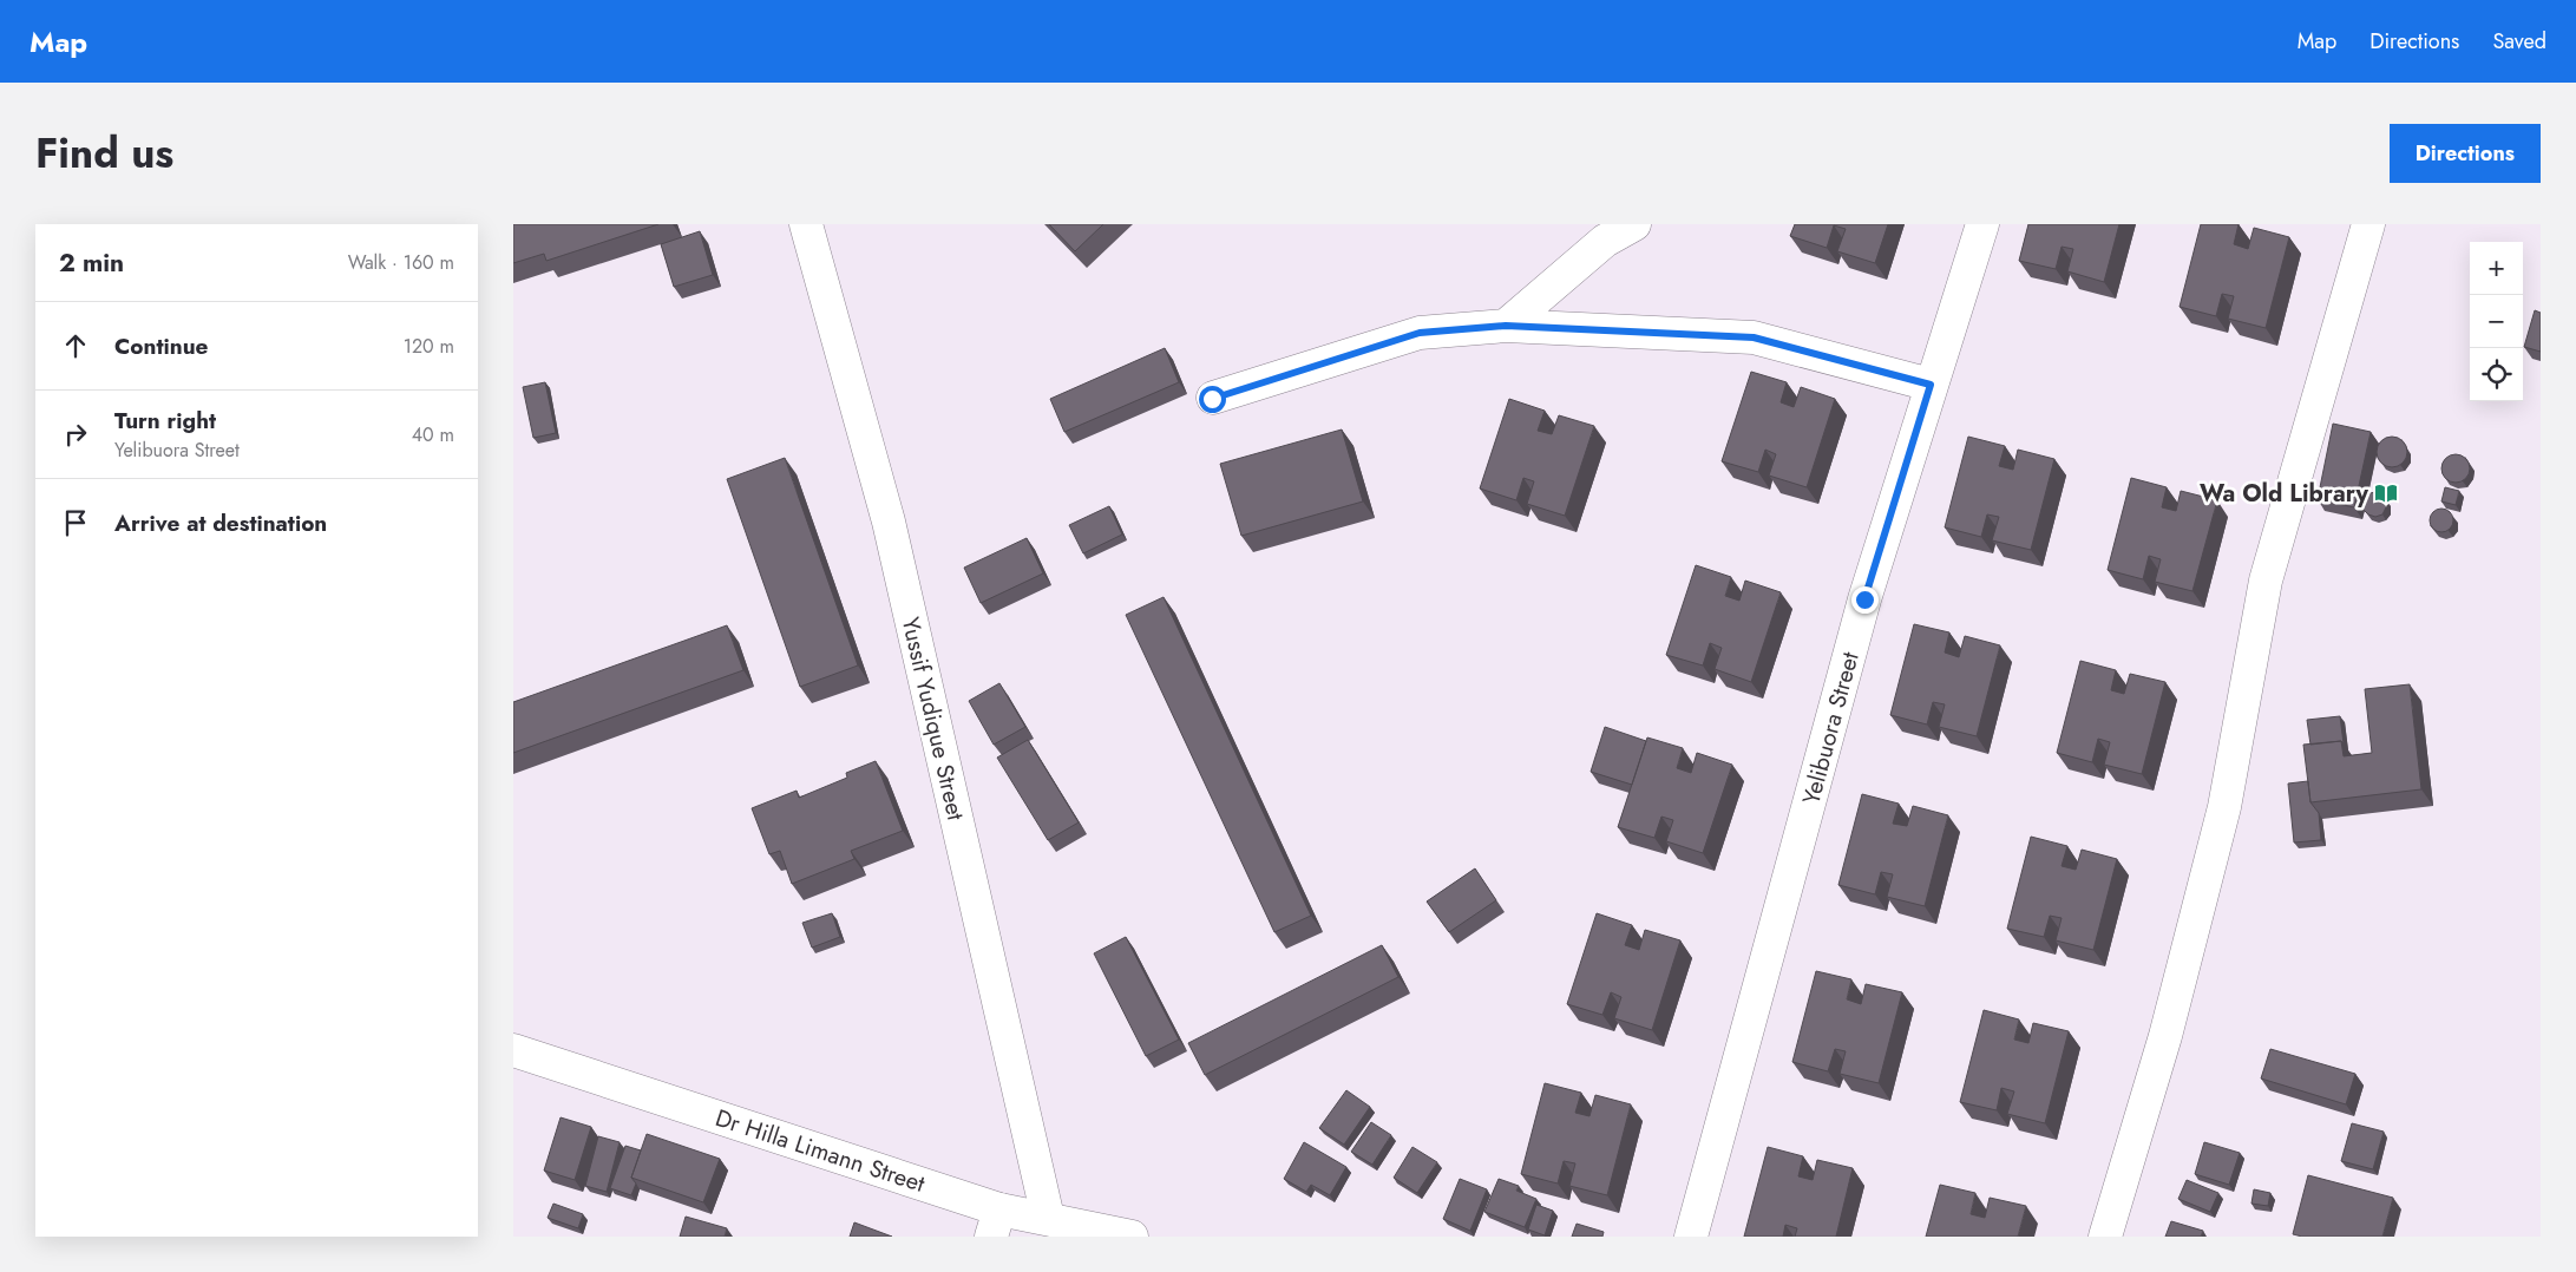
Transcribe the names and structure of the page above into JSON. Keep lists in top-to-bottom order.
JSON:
{
  "streets": {
    "main road": ["Yussif Yudique Street", "Yelibuora Street", "Dr Hilla Limann Street"]
  },
  "crossings": [
    ["Yussif Yudique Street", "Dr Hilla Limann Street"]
  ],
  "places": {
    "library": ["Wa Old Library"]
  },
  "page": {
    "header": "Map",
    "nav": ["Map", "Directions", "Saved"],
    "title": "Find us",
    "buttons": "Directions",
    "heading": ["2 min", "Walk · 160 m"],
    "map_buttons": ["+", "−"],
    "list": [
      ["Continue", "120 m"],
      ["Turn right", "Yelibuora Street", "40 m"],
      "Arrive at destination"
    ]
  }
}
